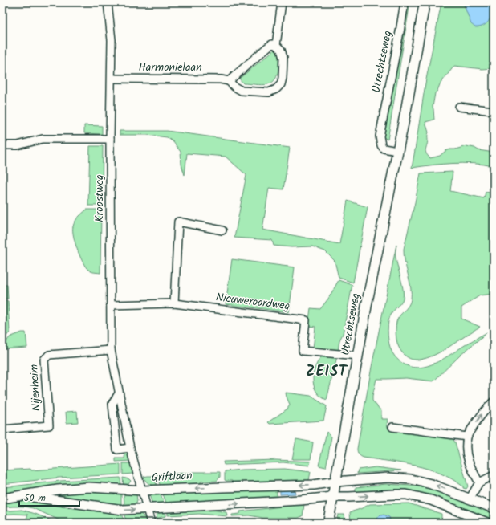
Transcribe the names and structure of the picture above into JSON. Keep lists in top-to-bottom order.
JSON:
{
  "streets": {
    "main road": ["Utrechtseweg"],
    "street": [
      "Harmonielaan",
      "Kroostweg",
      "Nieuweroordweg",
      "Nijenheim",
      "Griftlaan"
    ]
  },
  "crossings": [
    ["Utrechtseweg", "Nieuweroordweg"],
    ["Utrechtseweg", "Griftlaan"],
    ["Harmonielaan", "Kroostweg"],
    ["Kroostweg", "Nieuweroordweg"],
    ["Kroostweg", "Nijenheim"],
    ["Kroostweg", "Griftlaan"]
  ],
  "districts": ["ZEIST"],
  "scale_bar": "50 m"
}
